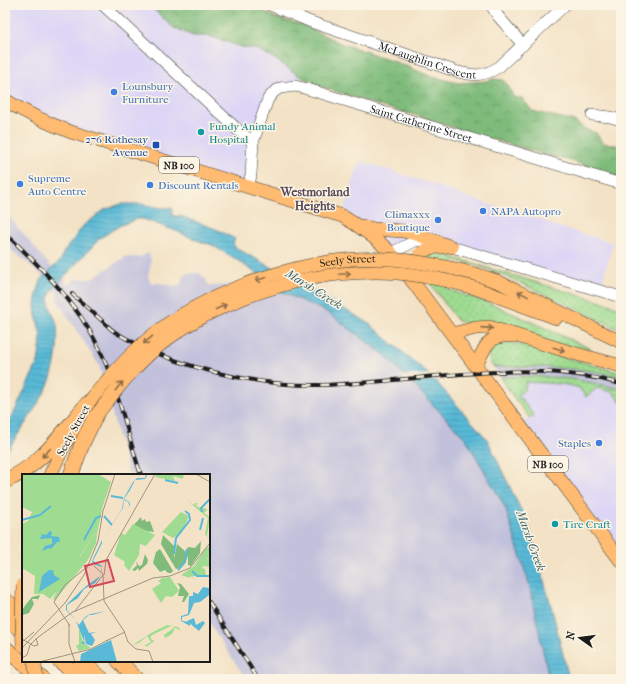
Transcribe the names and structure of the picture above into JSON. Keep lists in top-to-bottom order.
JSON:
{
  "streets": {
    "main road": ["NB 100", "Seely Street"],
    "street": ["McLaughlin Crescent", "Saint Catherine Street"]
  },
  "crossings": [
    ["Saint Catherine Street", "NB 100"]
  ],
  "districts": ["Westmorland Heights"],
  "water": ["Marsh Creek"],
  "places": {
    "other": [
      "Lounsbury Furniture",
      "Fundy Animal Hospital",
      "Supreme Auto Centre",
      "Discount Rentals",
      "NAPA Autopro",
      "Climaxxx Boutique",
      "Staples",
      "Tire Craft"
    ],
    "transit": ["276 Rothesay Avenue"]
  },
  "north": "left"
}
